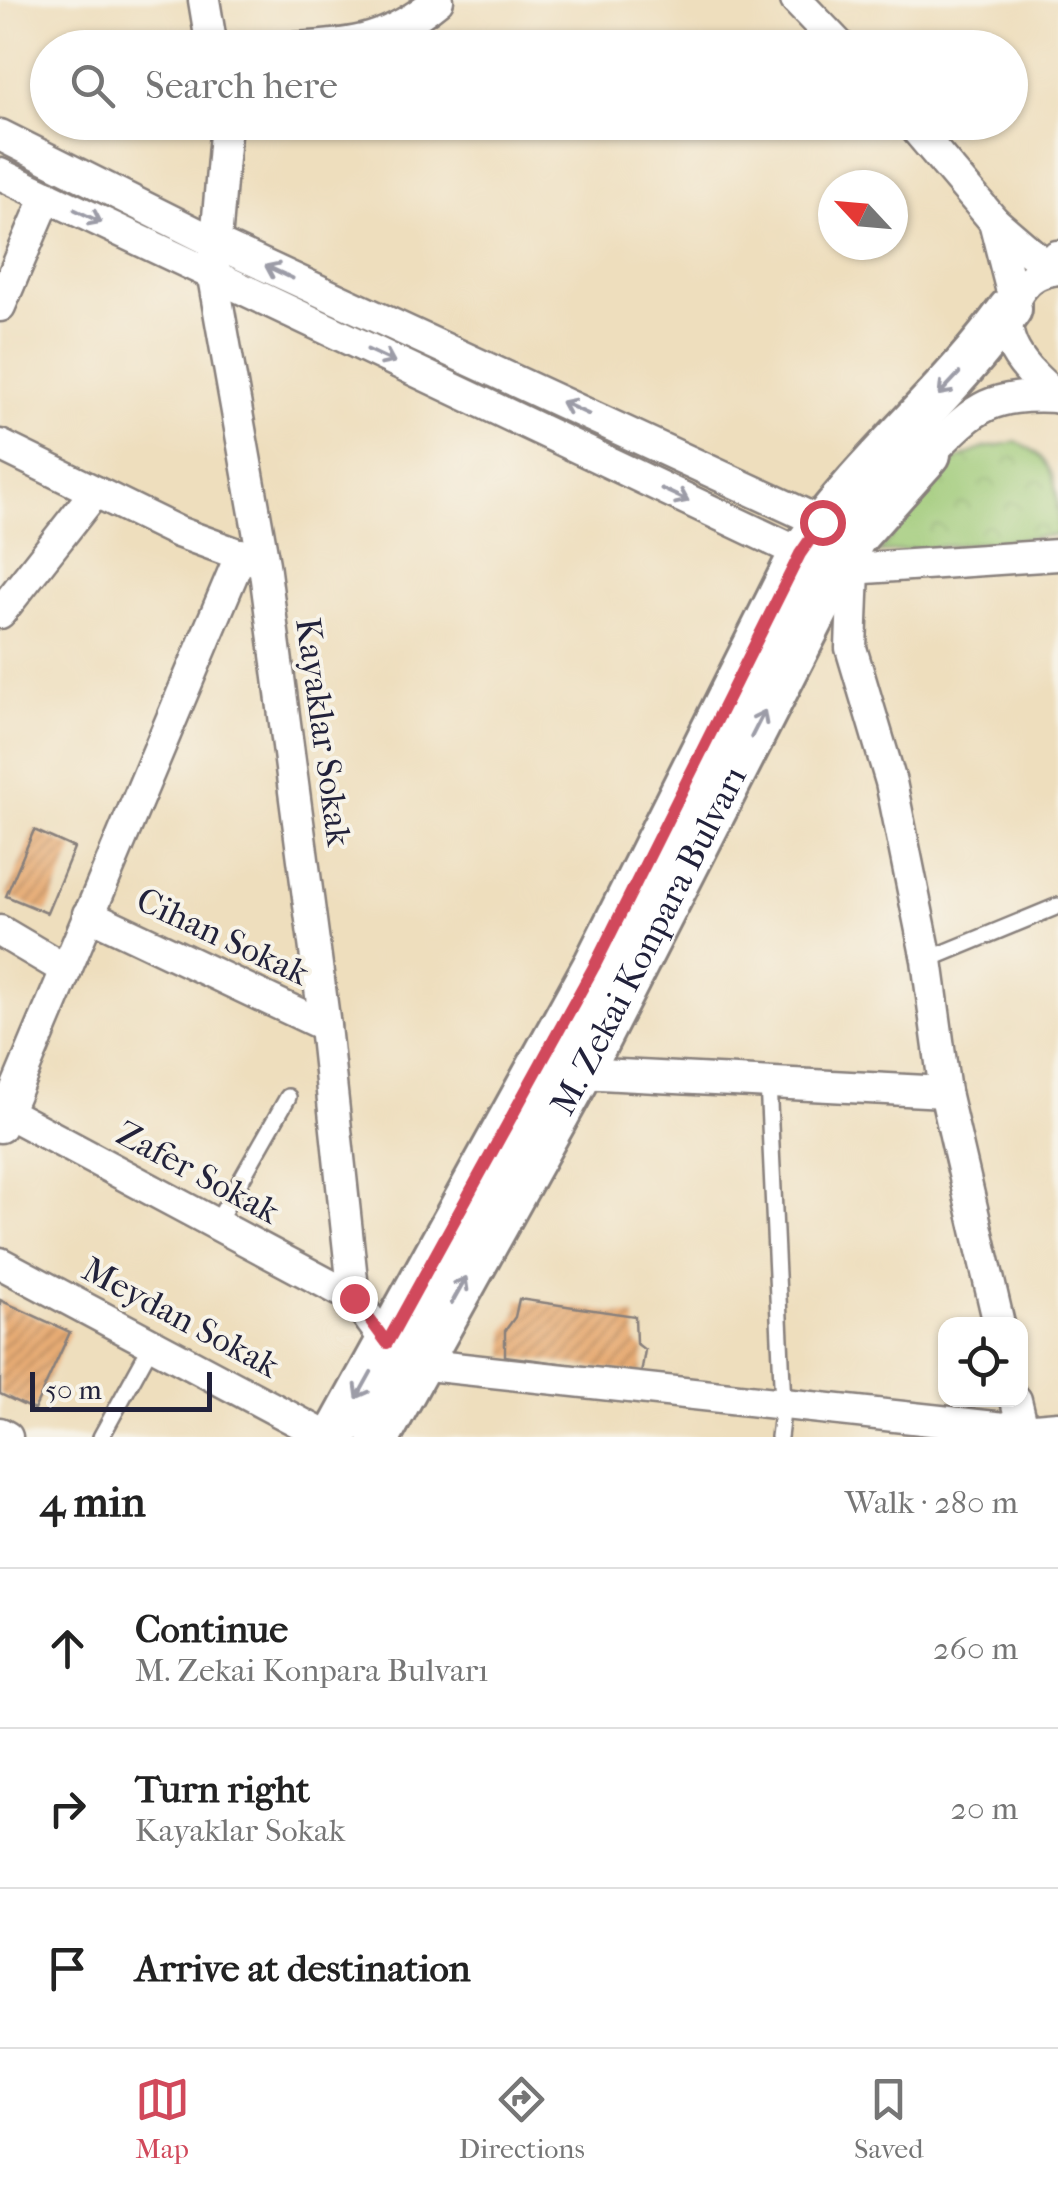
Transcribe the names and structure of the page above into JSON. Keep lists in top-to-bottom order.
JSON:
{
  "streets": {
    "main road": ["M. Zekai Konpara Bulvarı"],
    "street": [
      "Kayaklar Sokak",
      "Cihan Sokak",
      "Zafer Sokak",
      "Meydan Sokak"
    ]
  },
  "crossings": [
    ["Kayaklar Sokak", "Cihan Sokak"],
    ["Kayaklar Sokak", "Zafer Sokak"]
  ],
  "scale_bar": "50 m",
  "north": "top left",
  "page": {
    "search": "Search here",
    "scale": "50 m",
    "heading": ["4 min", "Walk · 280 m"],
    "list": [
      ["Continue", "M. Zekai Konpara Bulvarı", "260 m"],
      ["Turn right", "Kayaklar Sokak", "20 m"],
      "Arrive at destination"
    ],
    "nav": ["Map", "Directions", "Saved"]
  }
}
